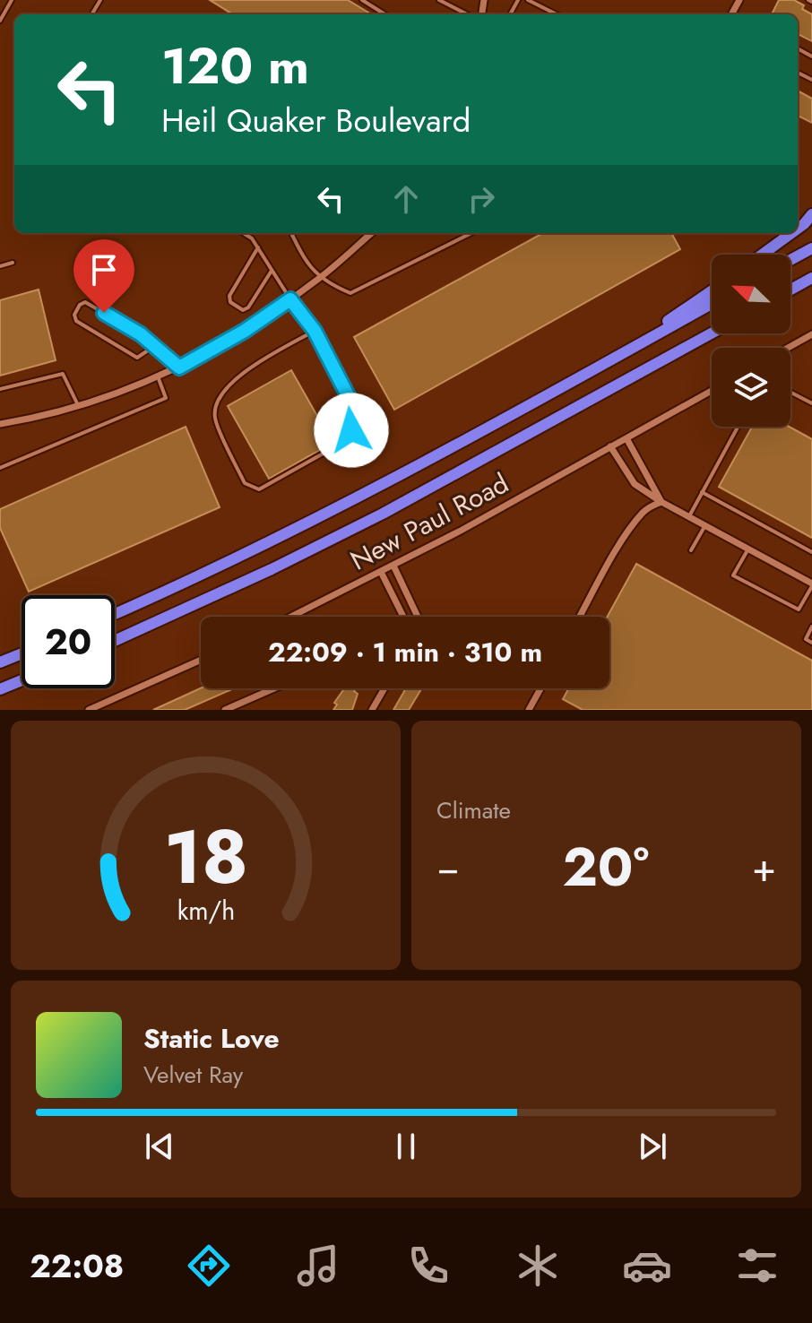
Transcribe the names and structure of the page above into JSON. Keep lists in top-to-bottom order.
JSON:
{
  "streets": {
    "street": ["New Paul Road"]
  },
  "north": "top left",
  "page": {
    "turn": ["120 m", "Heil Quaker Boulevard"],
    "limit": "20",
    "trip": "22:09 · 1 min · 310 m",
    "tile": "Climate",
    "heat": ["−", "20°", "+"],
    "song": ["Static Love", "Velvet Ray"],
    "tabs": "22:08",
    "gauge": ["18", "km/h"]
  }
}
